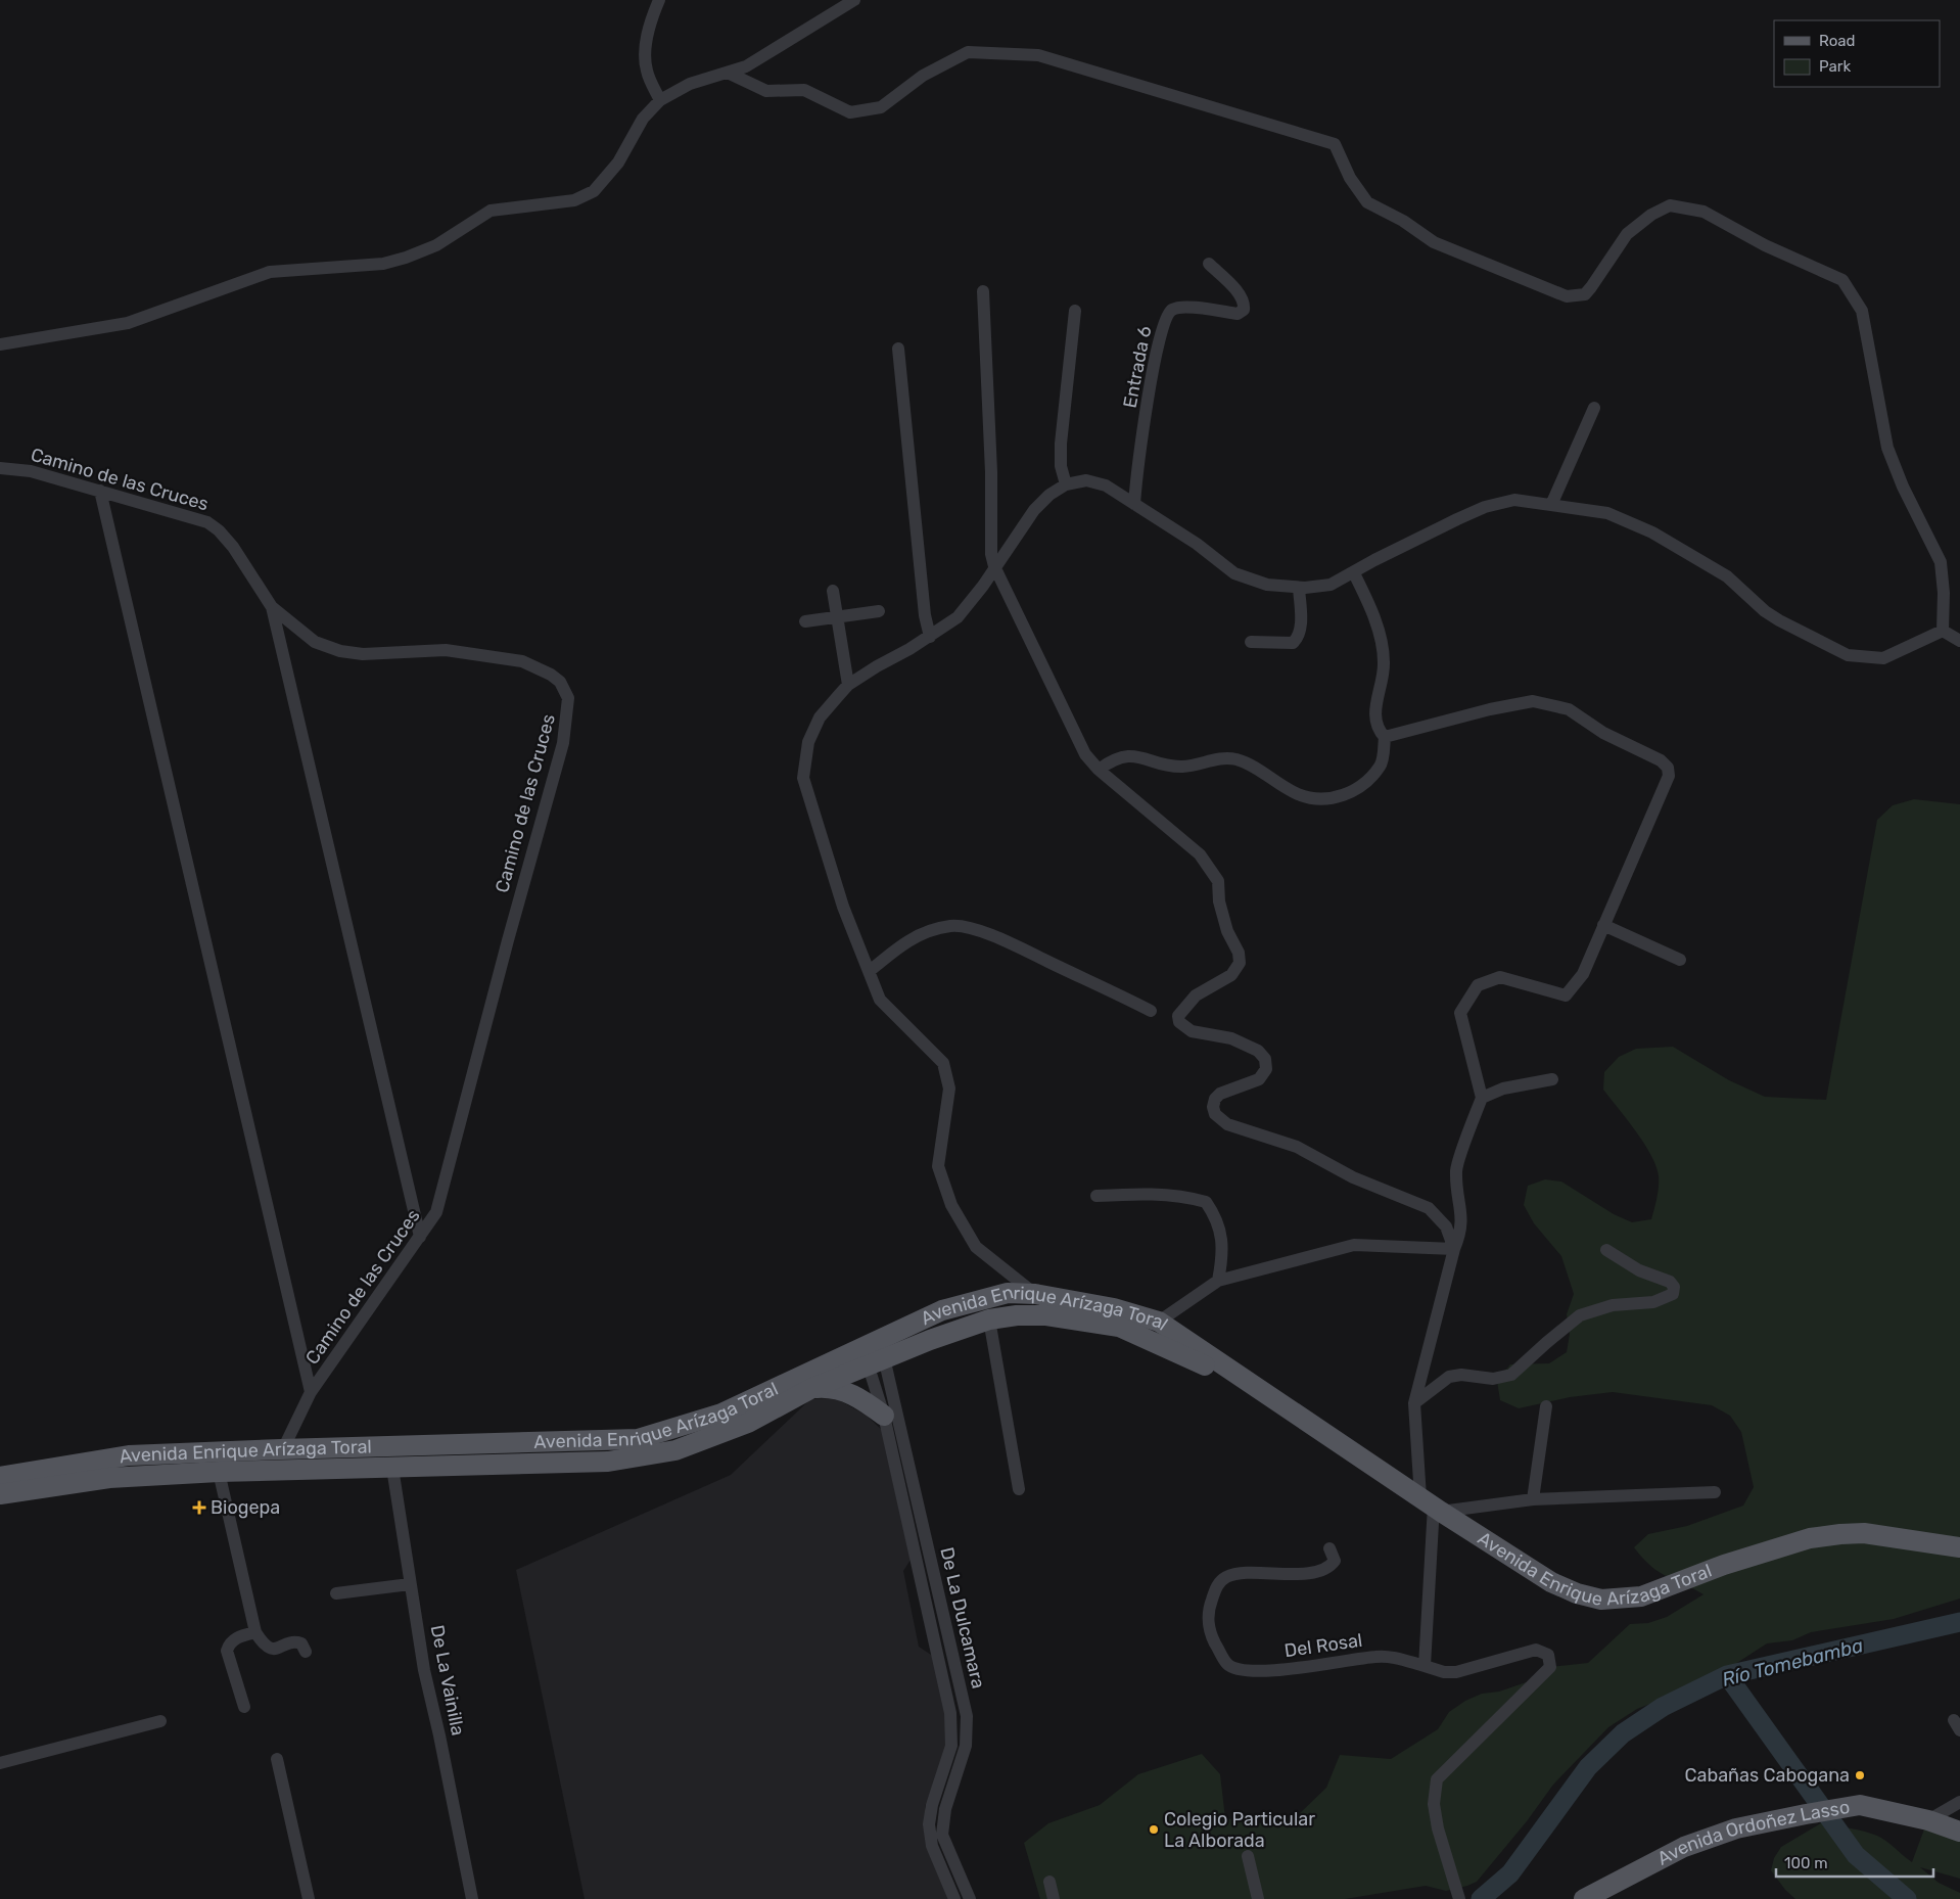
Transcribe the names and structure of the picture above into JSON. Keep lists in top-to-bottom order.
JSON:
{
  "streets": {
    "main road": ["Avenida Enrique Arízaga Toral", "Avenida Ordoñez Lasso"],
    "street": [
      "Entrada 6",
      "Camino de las Cruces",
      "De La Dulcamara",
      "Del Rosal",
      "De La Vainilla"
    ]
  },
  "crossings": [
    ["Camino de las Cruces", "Avenida Enrique Arízaga Toral"],
    ["Avenida Enrique Arízaga Toral", "De La Dulcamara"],
    ["Avenida Enrique Arízaga Toral", "De La Vainilla"]
  ],
  "water": ["Río Tomebamba"],
  "places": {
    "health": ["Biogepa"],
    "other": ["Cabañas Cabogana", "Colegio Particular La Alborada"]
  },
  "legend": ["Road", "Park"],
  "scale_bar": "100 m"
}
